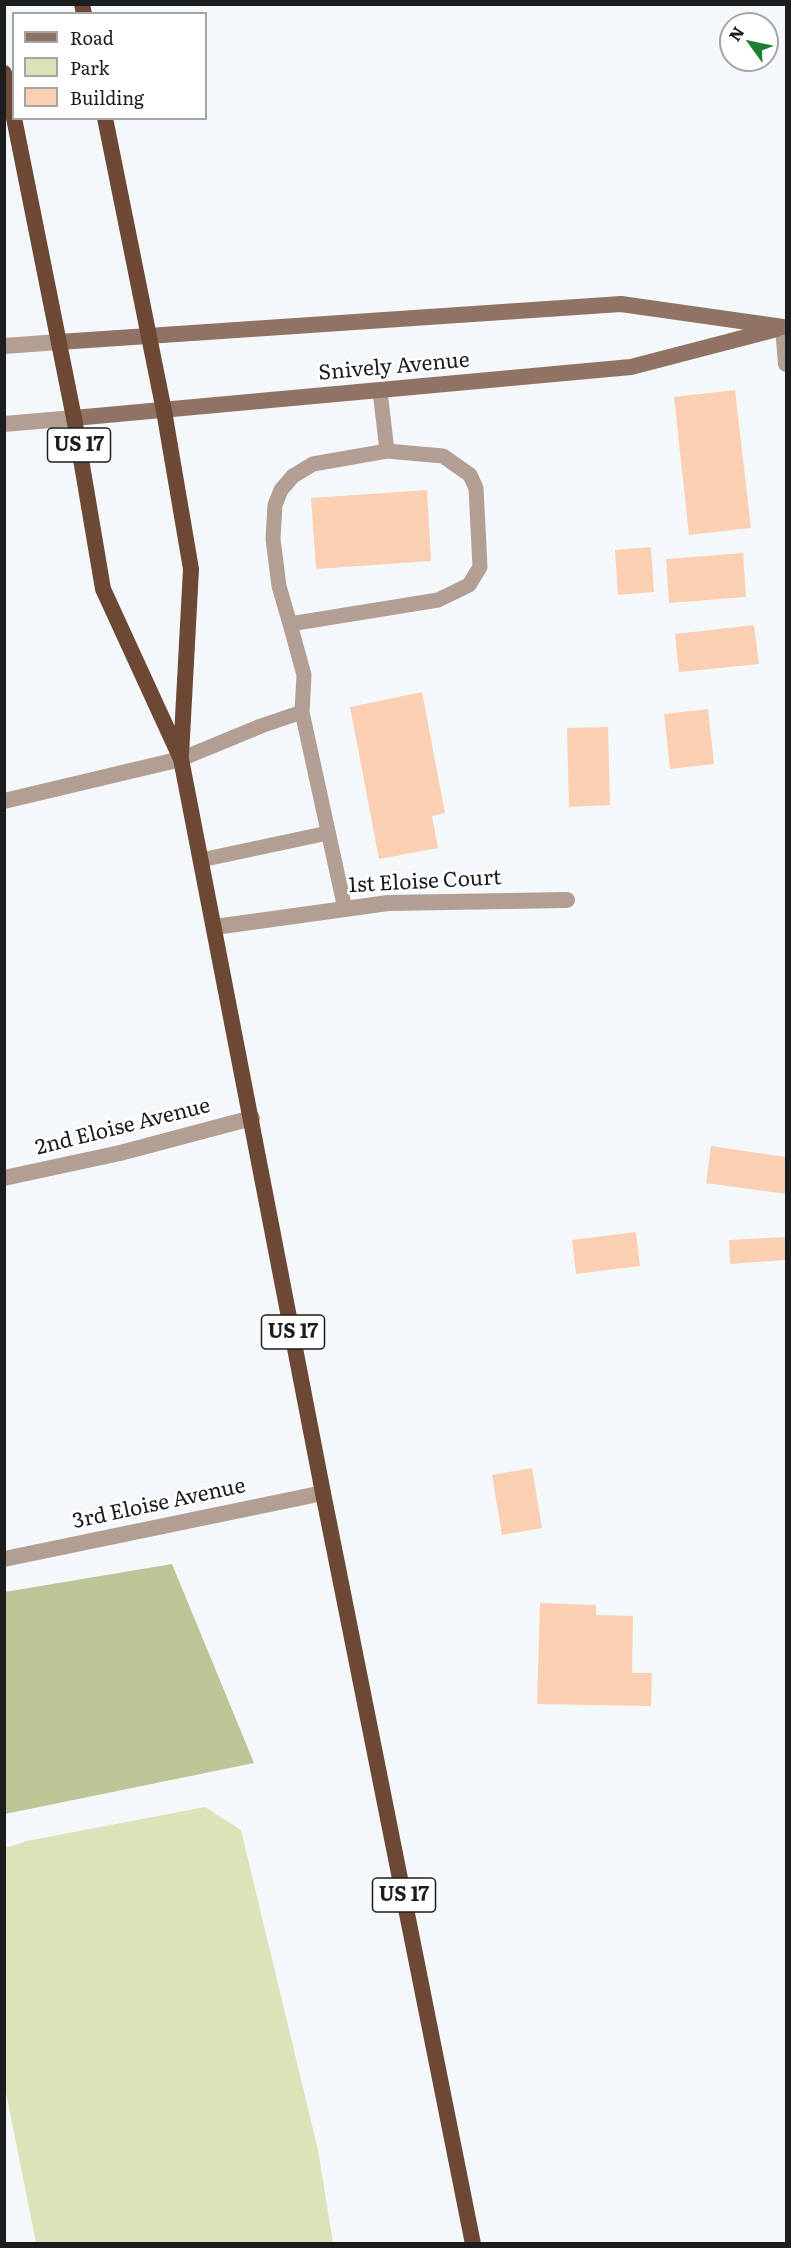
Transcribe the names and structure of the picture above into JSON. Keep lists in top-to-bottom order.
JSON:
{
  "streets": {
    "highway": ["US 17"],
    "main road": ["Snively Avenue"],
    "street": ["1st Eloise Court", "2nd Eloise Avenue", "3rd Eloise Avenue"]
  },
  "crossings": [
    ["Snively Avenue", "US 17"],
    ["US 17", "1st Eloise Court"],
    ["US 17", "2nd Eloise Avenue"],
    ["US 17", "3rd Eloise Avenue"]
  ],
  "legend": ["Road", "Park", "Building"],
  "north": "top left"
}
